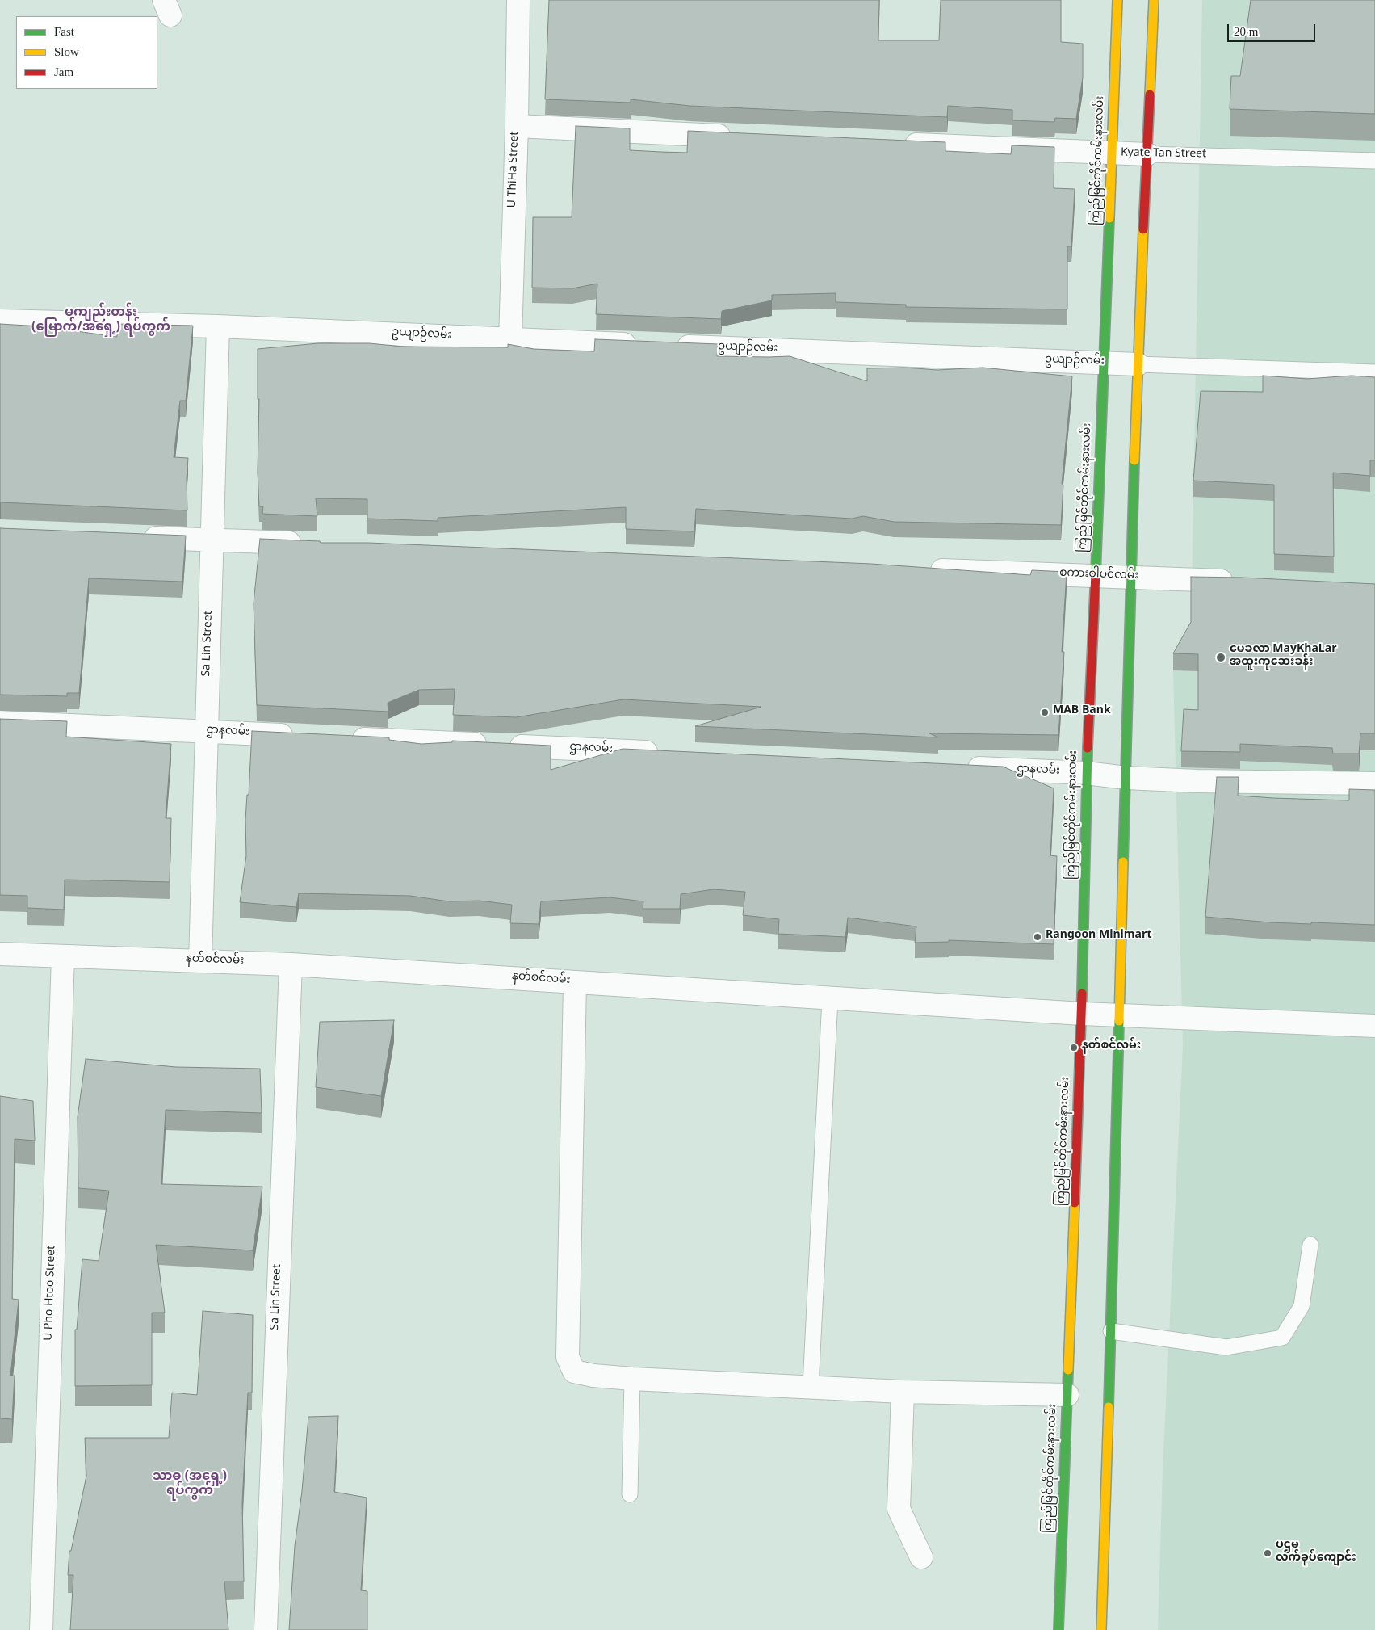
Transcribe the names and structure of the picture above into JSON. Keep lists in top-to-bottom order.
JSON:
{
  "streets": {
    "main road": ["ကြည်မြင်တိုင်ကမ်းနားလမ်း"],
    "street": [
      "Kyate Tan Street",
      "U ThiHa Street",
      "ဥယျာဉ်လမ်း",
      "စကားဝါပင်လမ်း",
      "Sa Lin Street",
      "ဌာနလမ်း",
      "နတ်စင်လမ်း",
      "U Pho Htoo Street"
    ]
  },
  "crossings": [
    ["Kyate Tan Street", "ကြည်မြင်တိုင်ကမ်းနားလမ်း"],
    ["ကြည်မြင်တိုင်ကမ်းနားလမ်း", "ဥယျာဉ်လမ်း"],
    ["ကြည်မြင်တိုင်ကမ်းနားလမ်း", "စကားဝါပင်လမ်း"],
    ["ကြည်မြင်တိုင်ကမ်းနားလမ်း", "ဌာနလမ်း"],
    ["ကြည်မြင်တိုင်ကမ်းနားလမ်း", "နတ်စင်လမ်း"],
    ["U ThiHa Street", "ဥယျာဉ်လမ်း"],
    ["ဥယျာဉ်လမ်း", "Sa Lin Street"],
    ["Sa Lin Street", "ဌာနလမ်း"],
    ["Sa Lin Street", "နတ်စင်လမ်း"],
    ["နတ်စင်လမ်း", "U Pho Htoo Street"]
  ],
  "districts": ["မကျည်းတန်း (မြောက်/အရှေ့) ရပ်ကွက်", "သာဓု (အရှေ့) ရပ်ကွက်"],
  "places": [
    "မေခလာ MayKhaLar အထူးကုဆေးခန်း",
    "MAB Bank",
    "Rangoon Minimart",
    "နတ်စင်လမ်း",
    "ပဌမ လက်ခုပ်ကျောင်း"
  ],
  "legend": ["Fast", "Slow", "Jam"],
  "scale_bar": "20 m"
}
